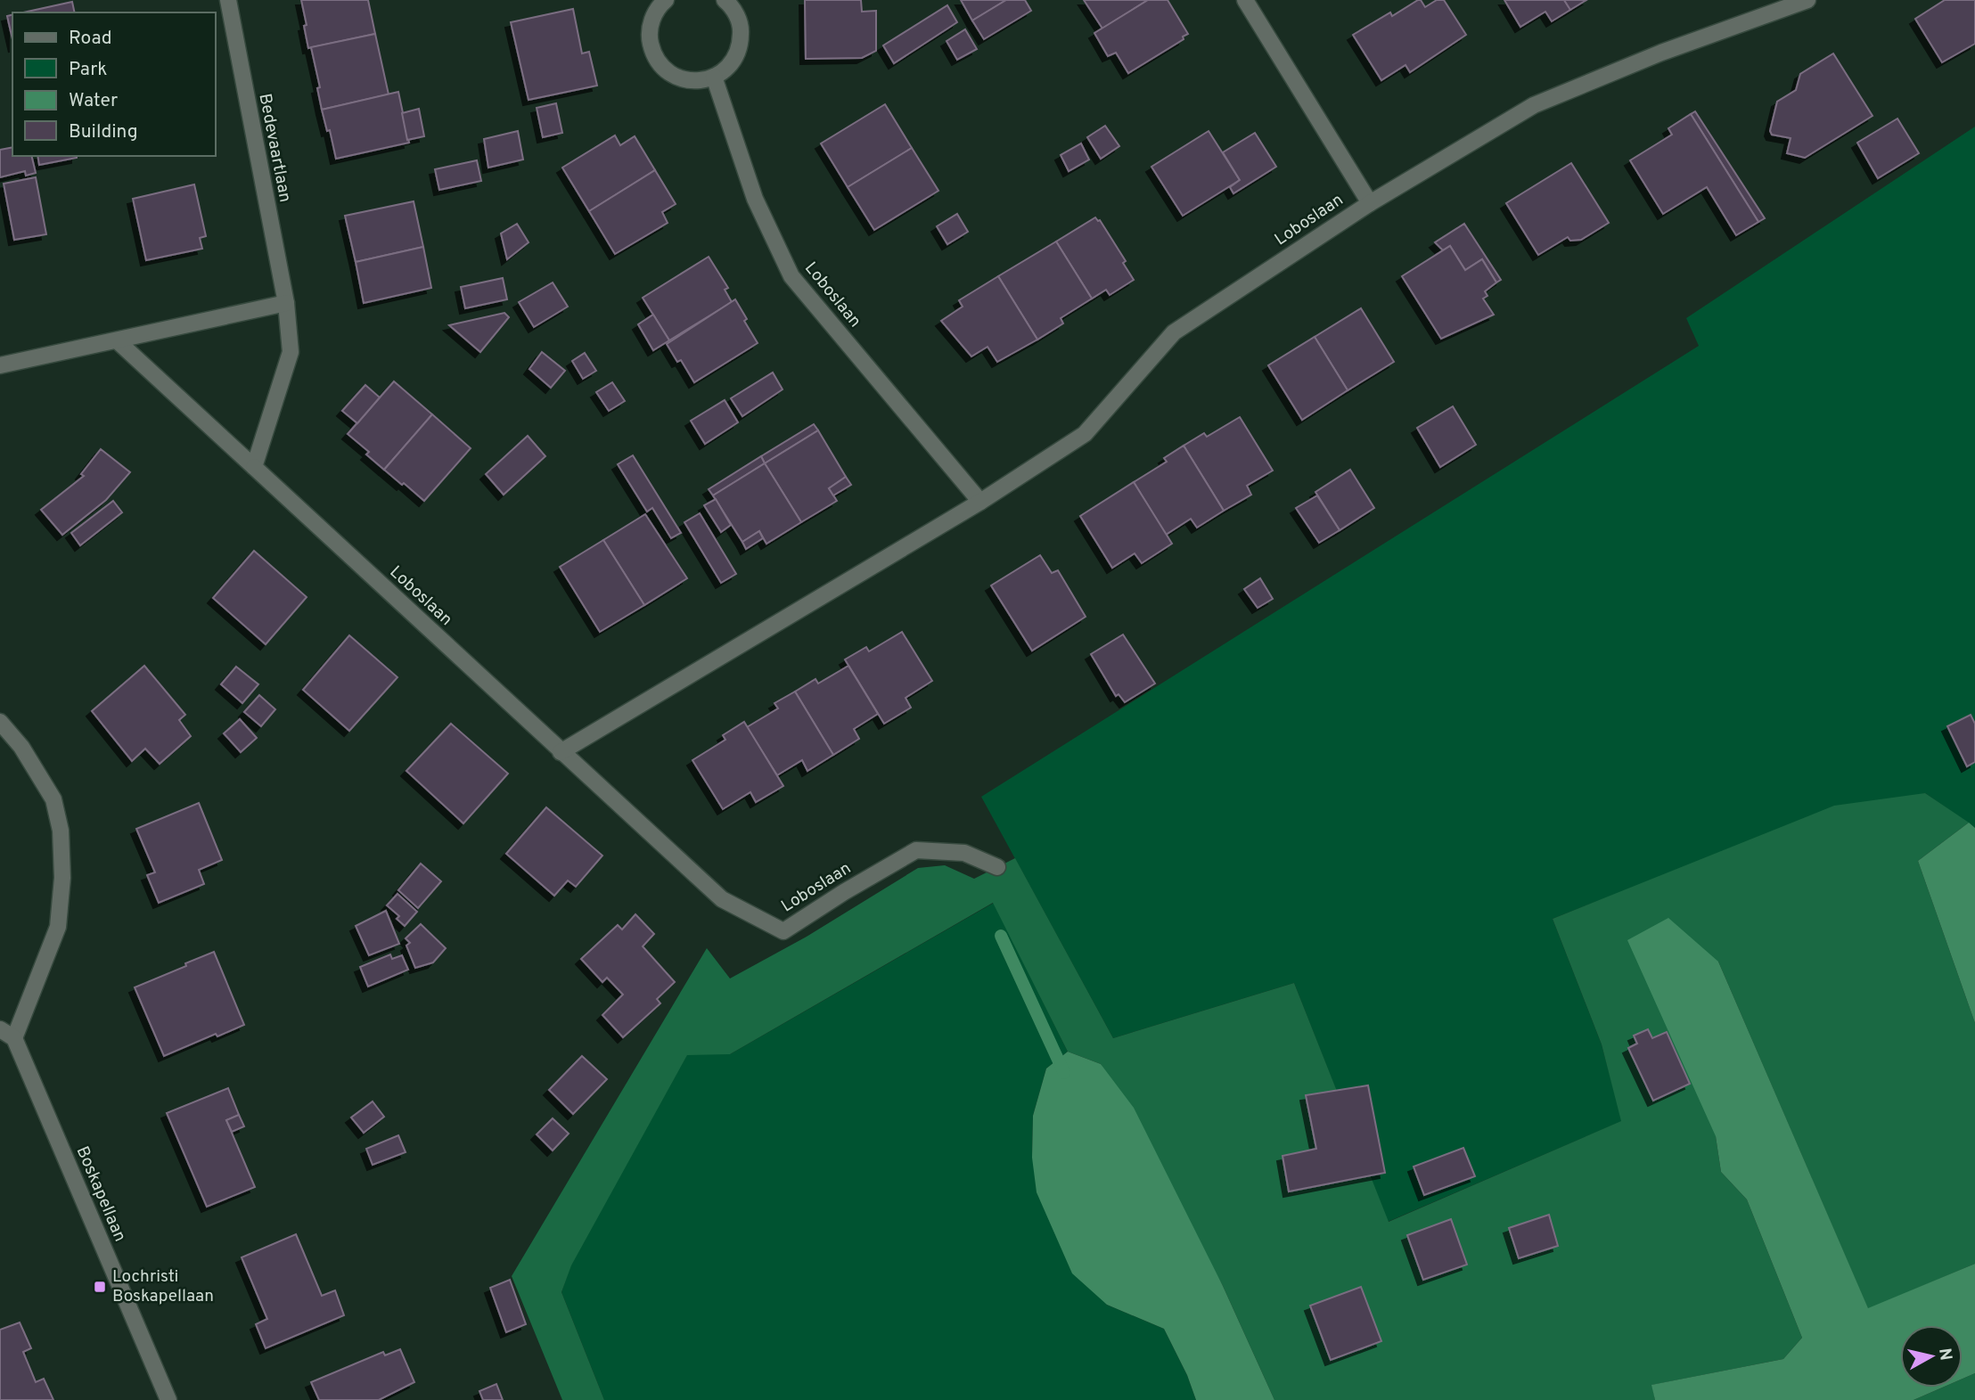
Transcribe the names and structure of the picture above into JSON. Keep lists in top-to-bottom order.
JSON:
{
  "streets": {
    "street": ["Bedevaartlaan", "Loboslaan", "Boskapellaan"]
  },
  "places": {
    "transit": ["Lochristi Boskapellaan"]
  },
  "legend": [
    "Road",
    "Park",
    "Water",
    "Building"
  ],
  "north": "right"
}
